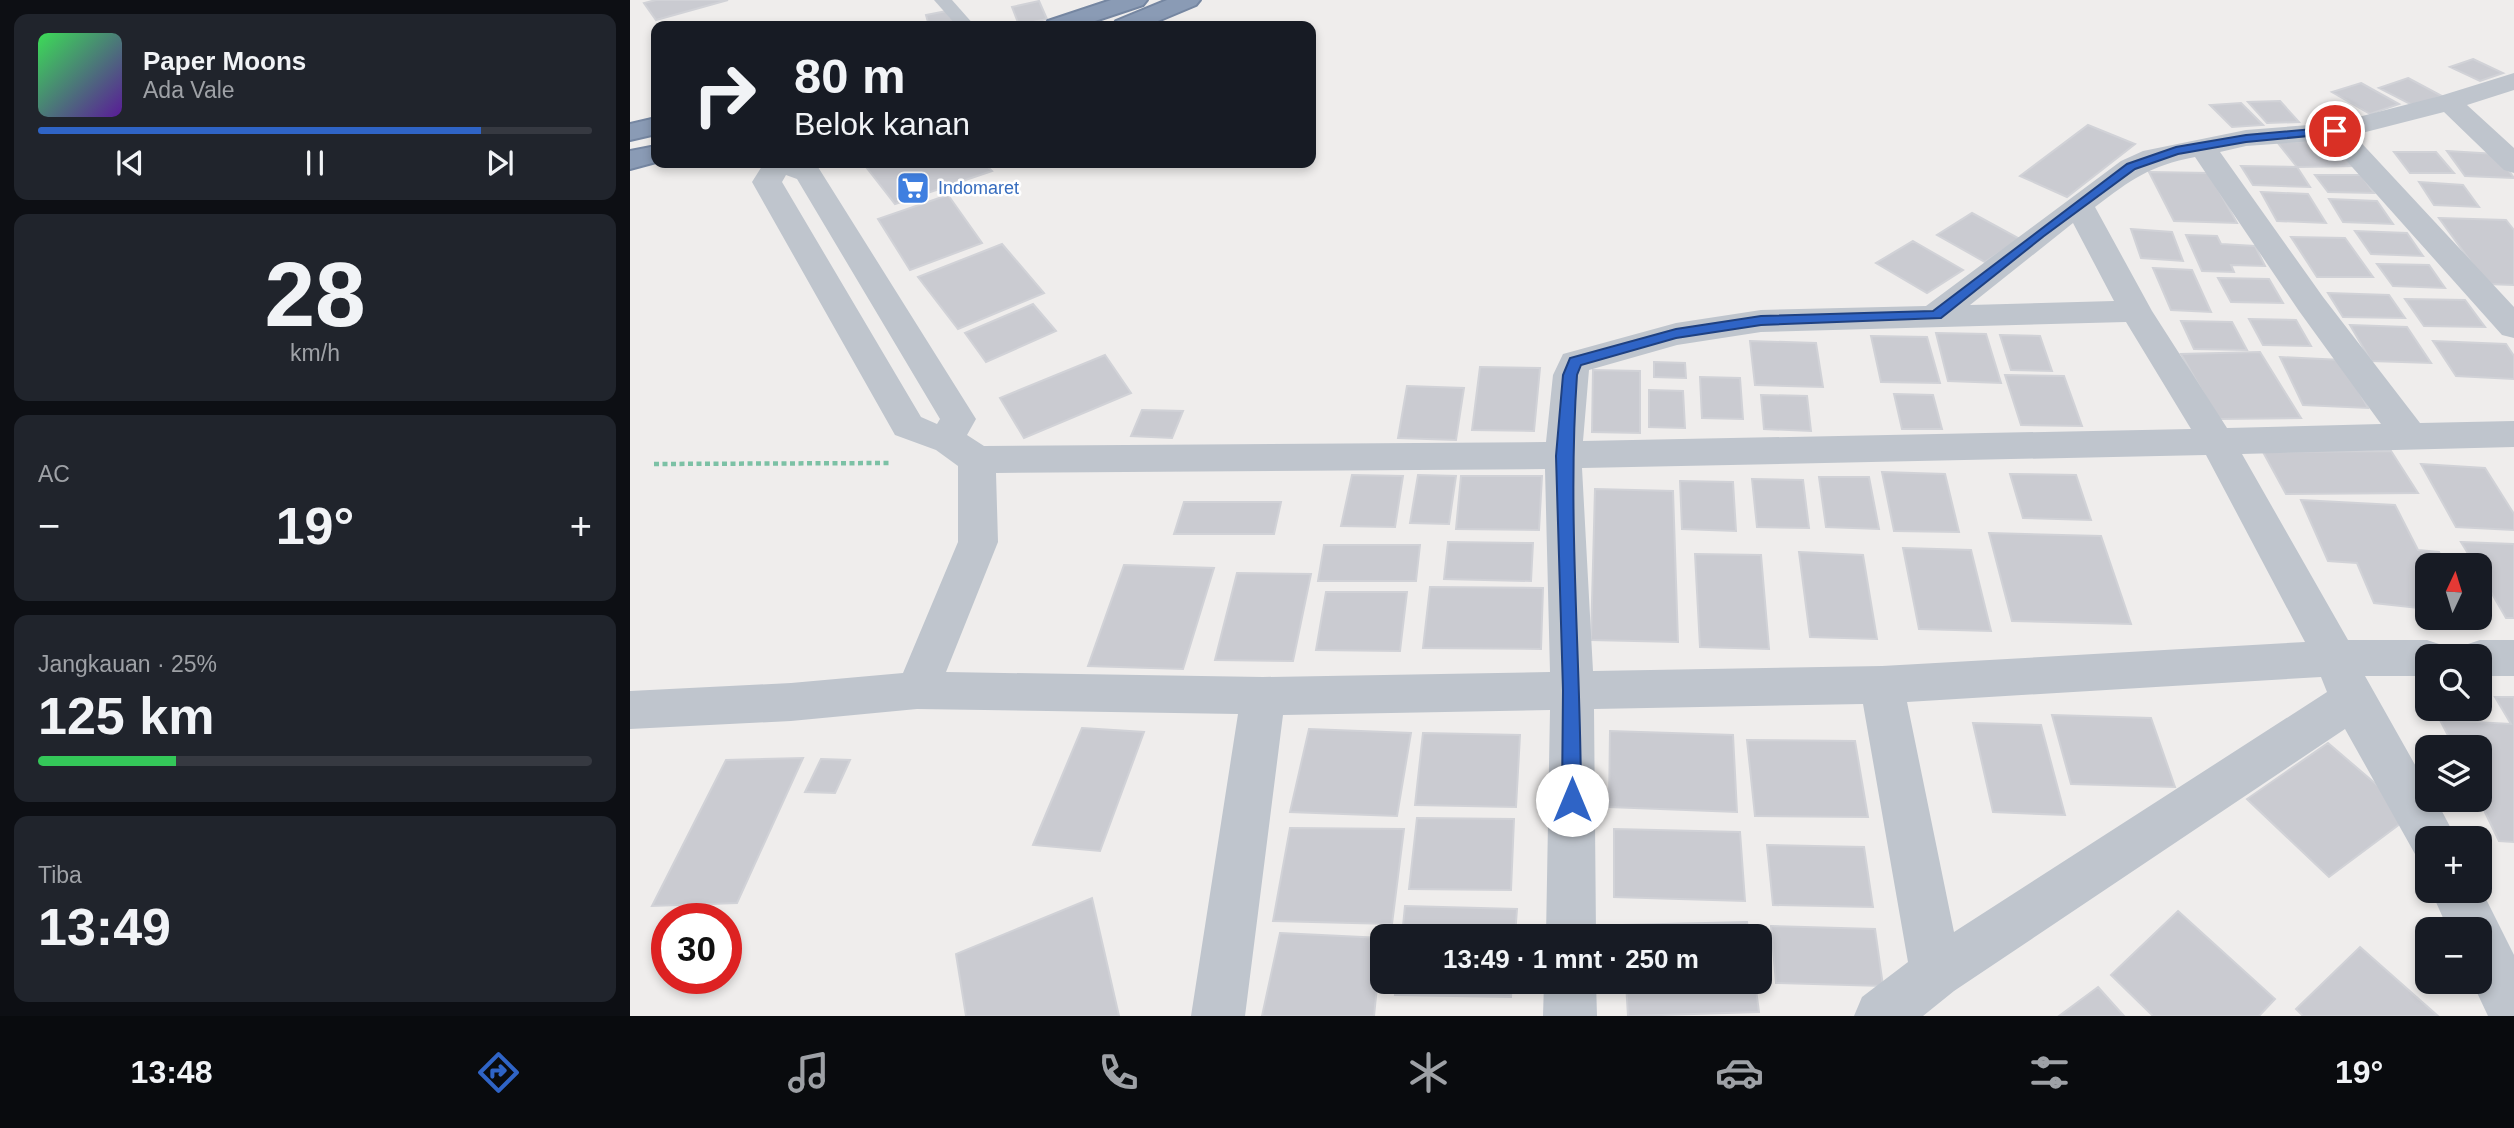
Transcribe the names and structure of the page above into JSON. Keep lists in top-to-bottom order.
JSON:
{
  "places": {
    "supermarket": ["Indomaret"]
  },
  "north": "top",
  "page": {
    "turn": ["80 m", "Belok kanan"],
    "song": ["Paper Moons", "Ada Vale"],
    "tile": [
      ["28", "km/h"],
      "AC",
      ["Jangkauan · 25%", "125 km"],
      ["Tiba", "13:49"]
    ],
    "heat": ["−", "19°", "+"],
    "map_buttons": ["+", "−"],
    "limit": "30",
    "trip": "13:49 · 1 mnt · 250 m",
    "tabs": ["13:48", "19°"]
  }
}
